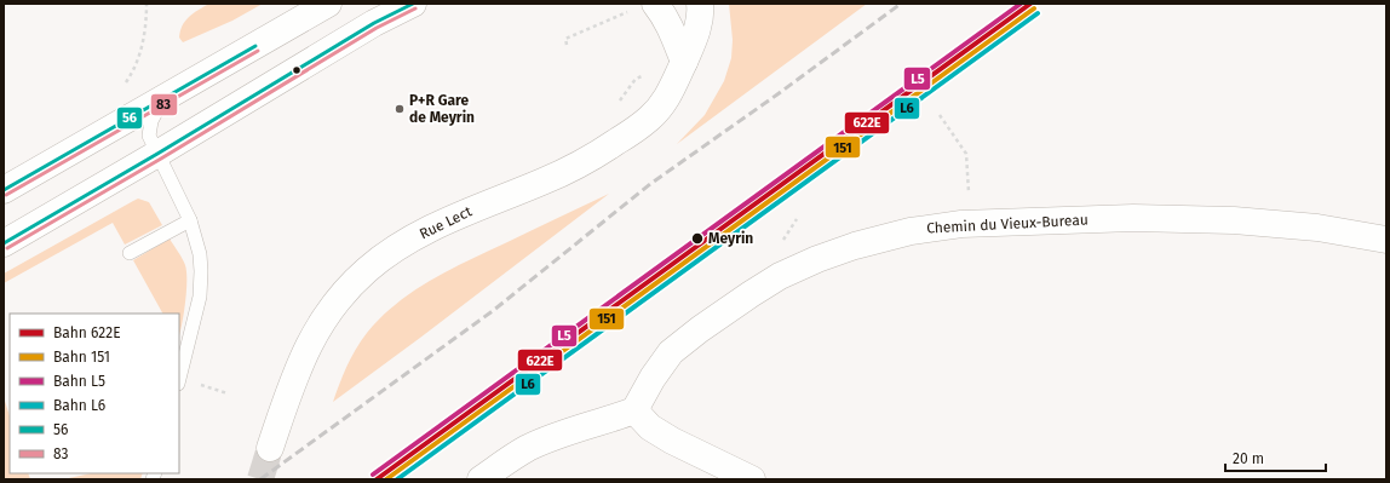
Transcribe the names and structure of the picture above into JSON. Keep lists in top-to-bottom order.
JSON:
{
  "streets": {
    "main road": ["Rue Lect", "Chemin du Vieux-Bureau"]
  },
  "places": ["P+R Gare de Meyrin", "Meyrin"],
  "lines": [
    "rail line 622E",
    "rail line L5",
    "transit line 56",
    "rail line 151",
    "transit line 83",
    "rail line L6"
  ],
  "legend": [
    "Bahn 622E",
    "Bahn 151",
    "Bahn L5",
    "Bahn L6",
    "56",
    "83"
  ],
  "scale_bar": "20 m"
}
